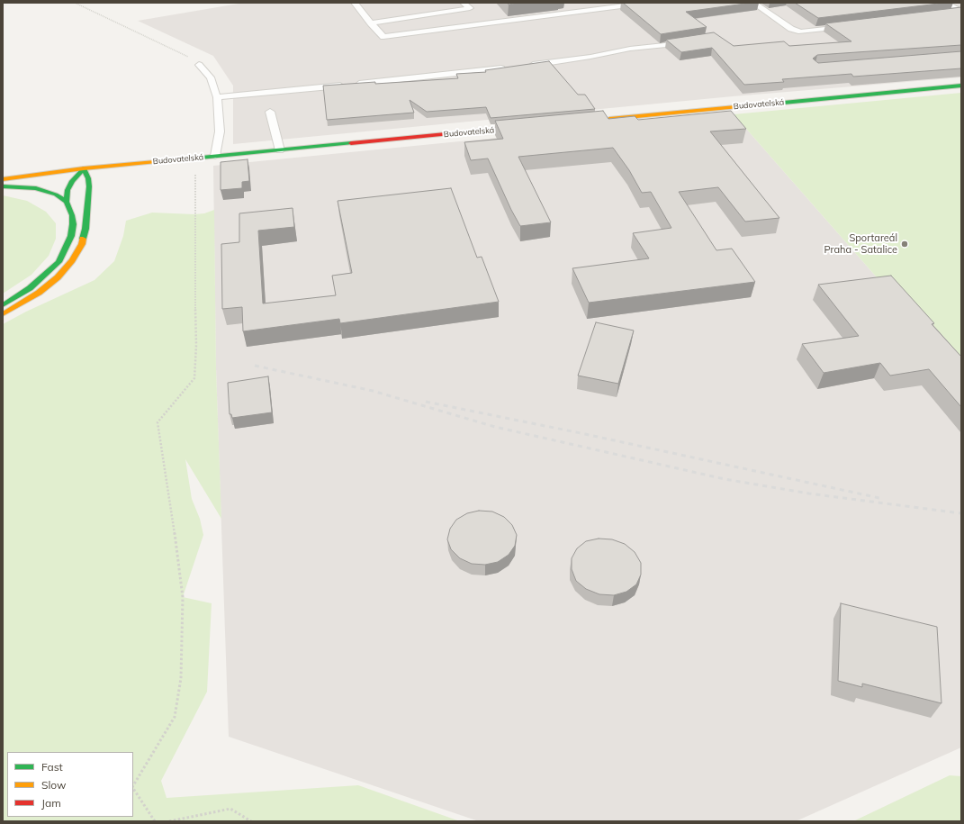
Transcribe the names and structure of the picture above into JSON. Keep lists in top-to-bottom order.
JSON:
{
  "streets": {
    "main road": ["Budovatelská"]
  },
  "places": ["Sportareál Praha - Satalice"],
  "legend": ["Fast", "Slow", "Jam"]
}
